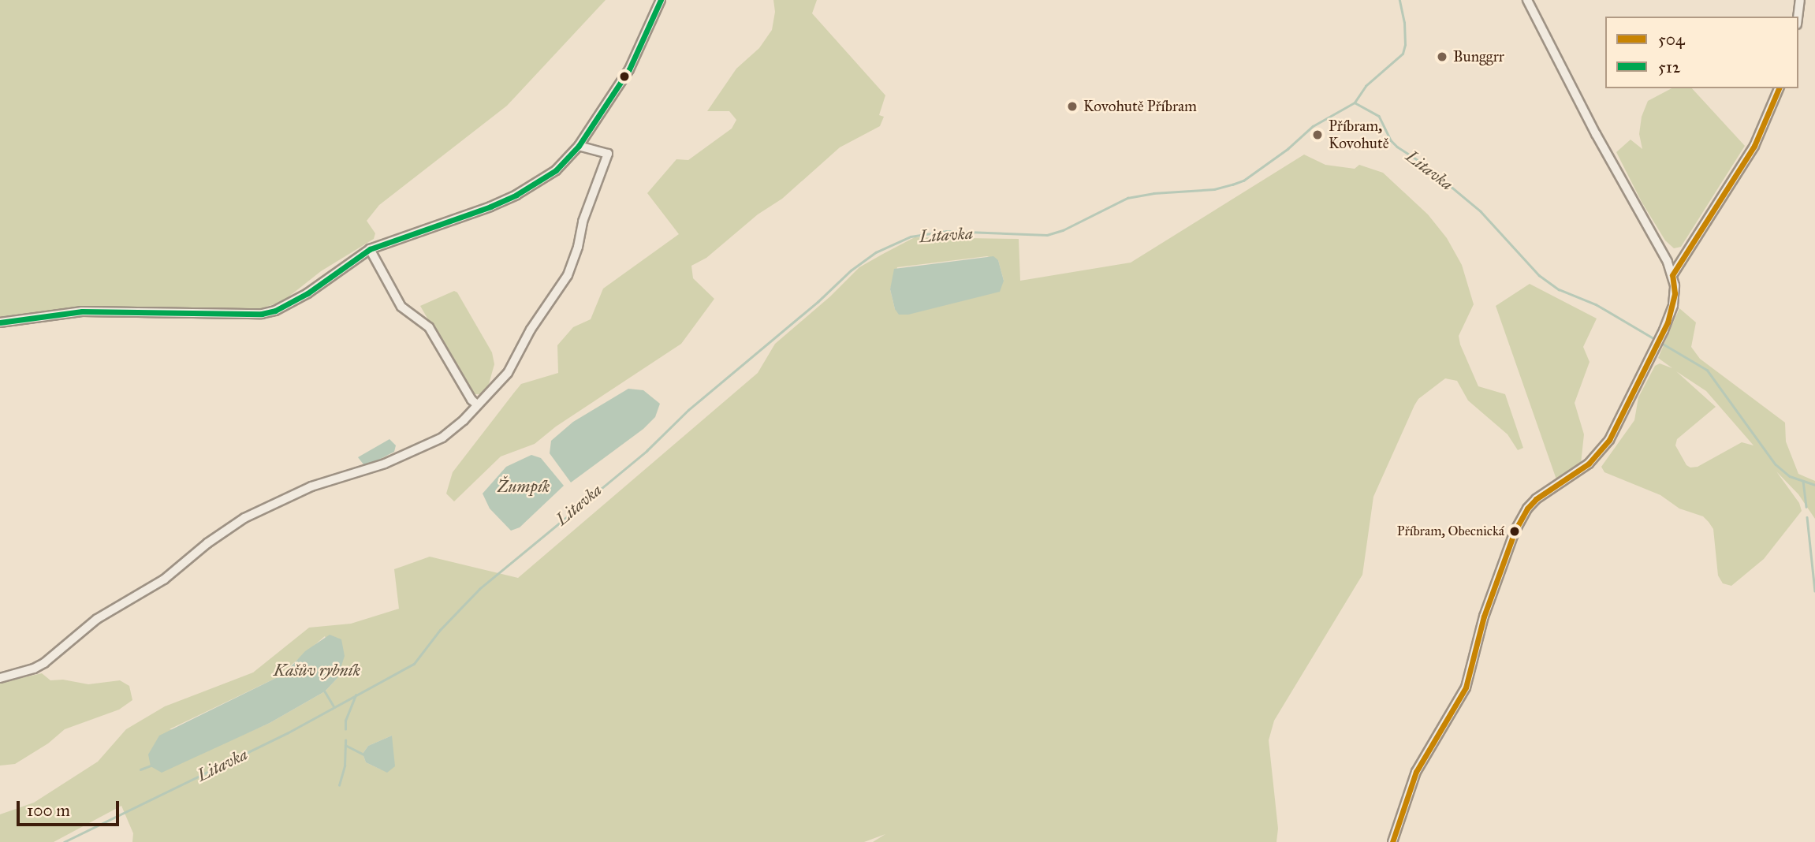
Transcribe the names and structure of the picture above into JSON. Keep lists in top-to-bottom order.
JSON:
{
  "water": ["Litavka", "Žumpík", "Kašův rybník"],
  "places": [
    "Bunggrr",
    "Kovohutě Příbram",
    "Příbram, Kovohutě",
    "Příbram, Obecnická"
  ],
  "lines": ["transit line 512", "transit line 504"],
  "legend": ["504", "512"],
  "scale_bar": "100 m"
}
